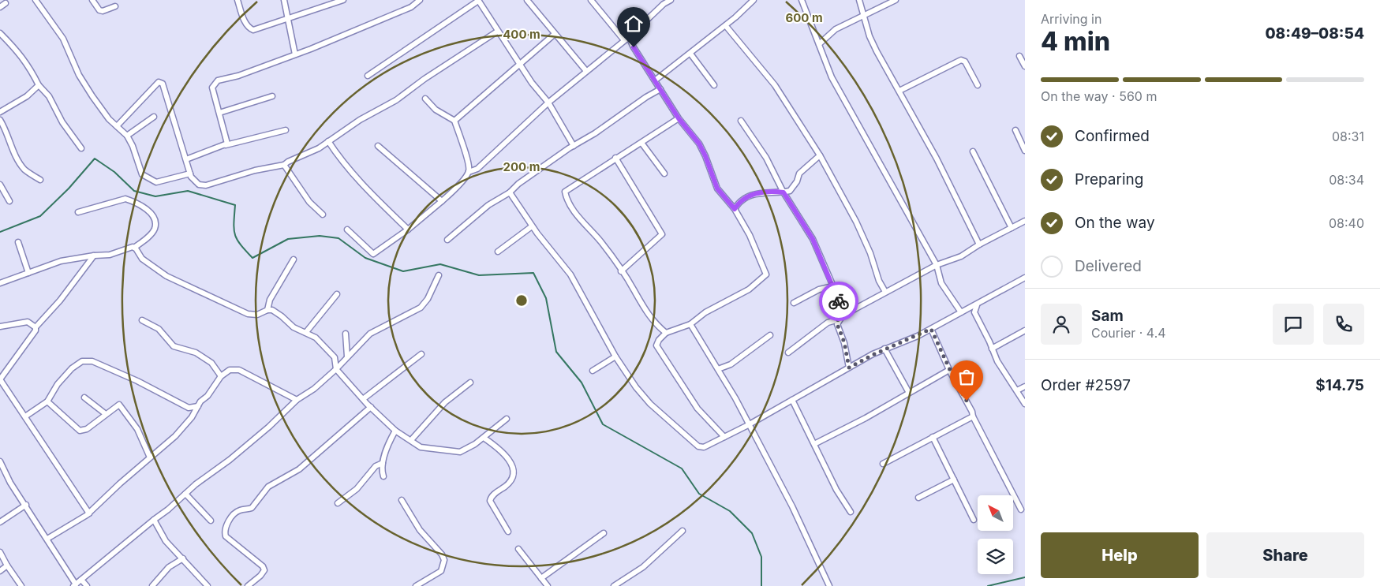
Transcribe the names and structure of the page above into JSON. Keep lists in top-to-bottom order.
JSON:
{
  "north": "top left",
  "page": {
    "heading": ["4 min", "Arriving in", "08:49–08:54"],
    "panel": [
      "Sam",
      "Courier · 4.4",
      "Order #2597",
      "$14.75"
    ],
    "bar": "On the way · 560 m",
    "list": [
      ["Confirmed", "08:31"],
      ["Preparing", "08:34"],
      ["On the way", "08:40"],
      "Delivered"
    ],
    "buttons": ["Help", "Share"]
  },
  "rings": ["600 m", "400 m", "200 m"]
}
